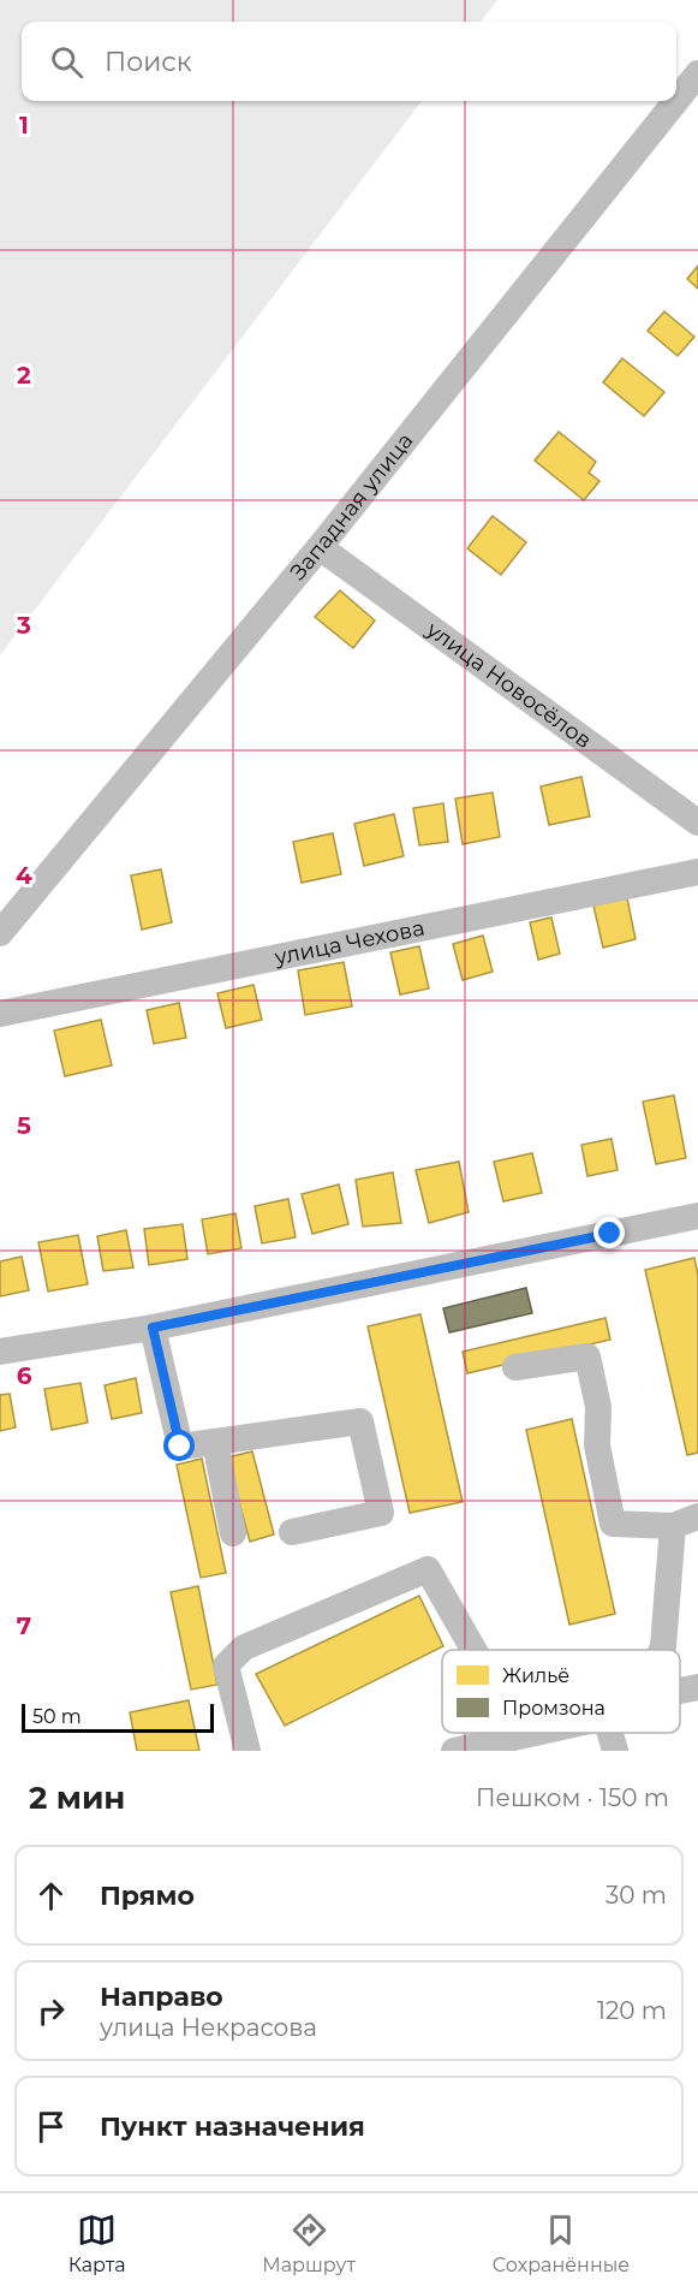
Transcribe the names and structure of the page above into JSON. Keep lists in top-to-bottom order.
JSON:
{
  "streets": {
    "street": ["Западная улица", "улица Новосёлов", "улица Чехова"]
  },
  "crossings": [
    ["Западная улица", "улица Новосёлов"]
  ],
  "legend": ["Жильё", "Промзона"],
  "scale_bar": "50 m",
  "page": {
    "search": "Поиск",
    "scale": "50 m",
    "heading": ["2 мин", "Пешком · 150 m"],
    "list": [
      ["Прямо", "30 m"],
      ["Направо", "улица Некрасова", "120 m"],
      "Пункт назначения"
    ],
    "nav": ["Карта", "Маршрут", "Сохранённые"]
  },
  "grid": {
    "rows": [
      "1",
      "2",
      "3",
      "4",
      "5",
      "6",
      "7"
    ]
  }
}
